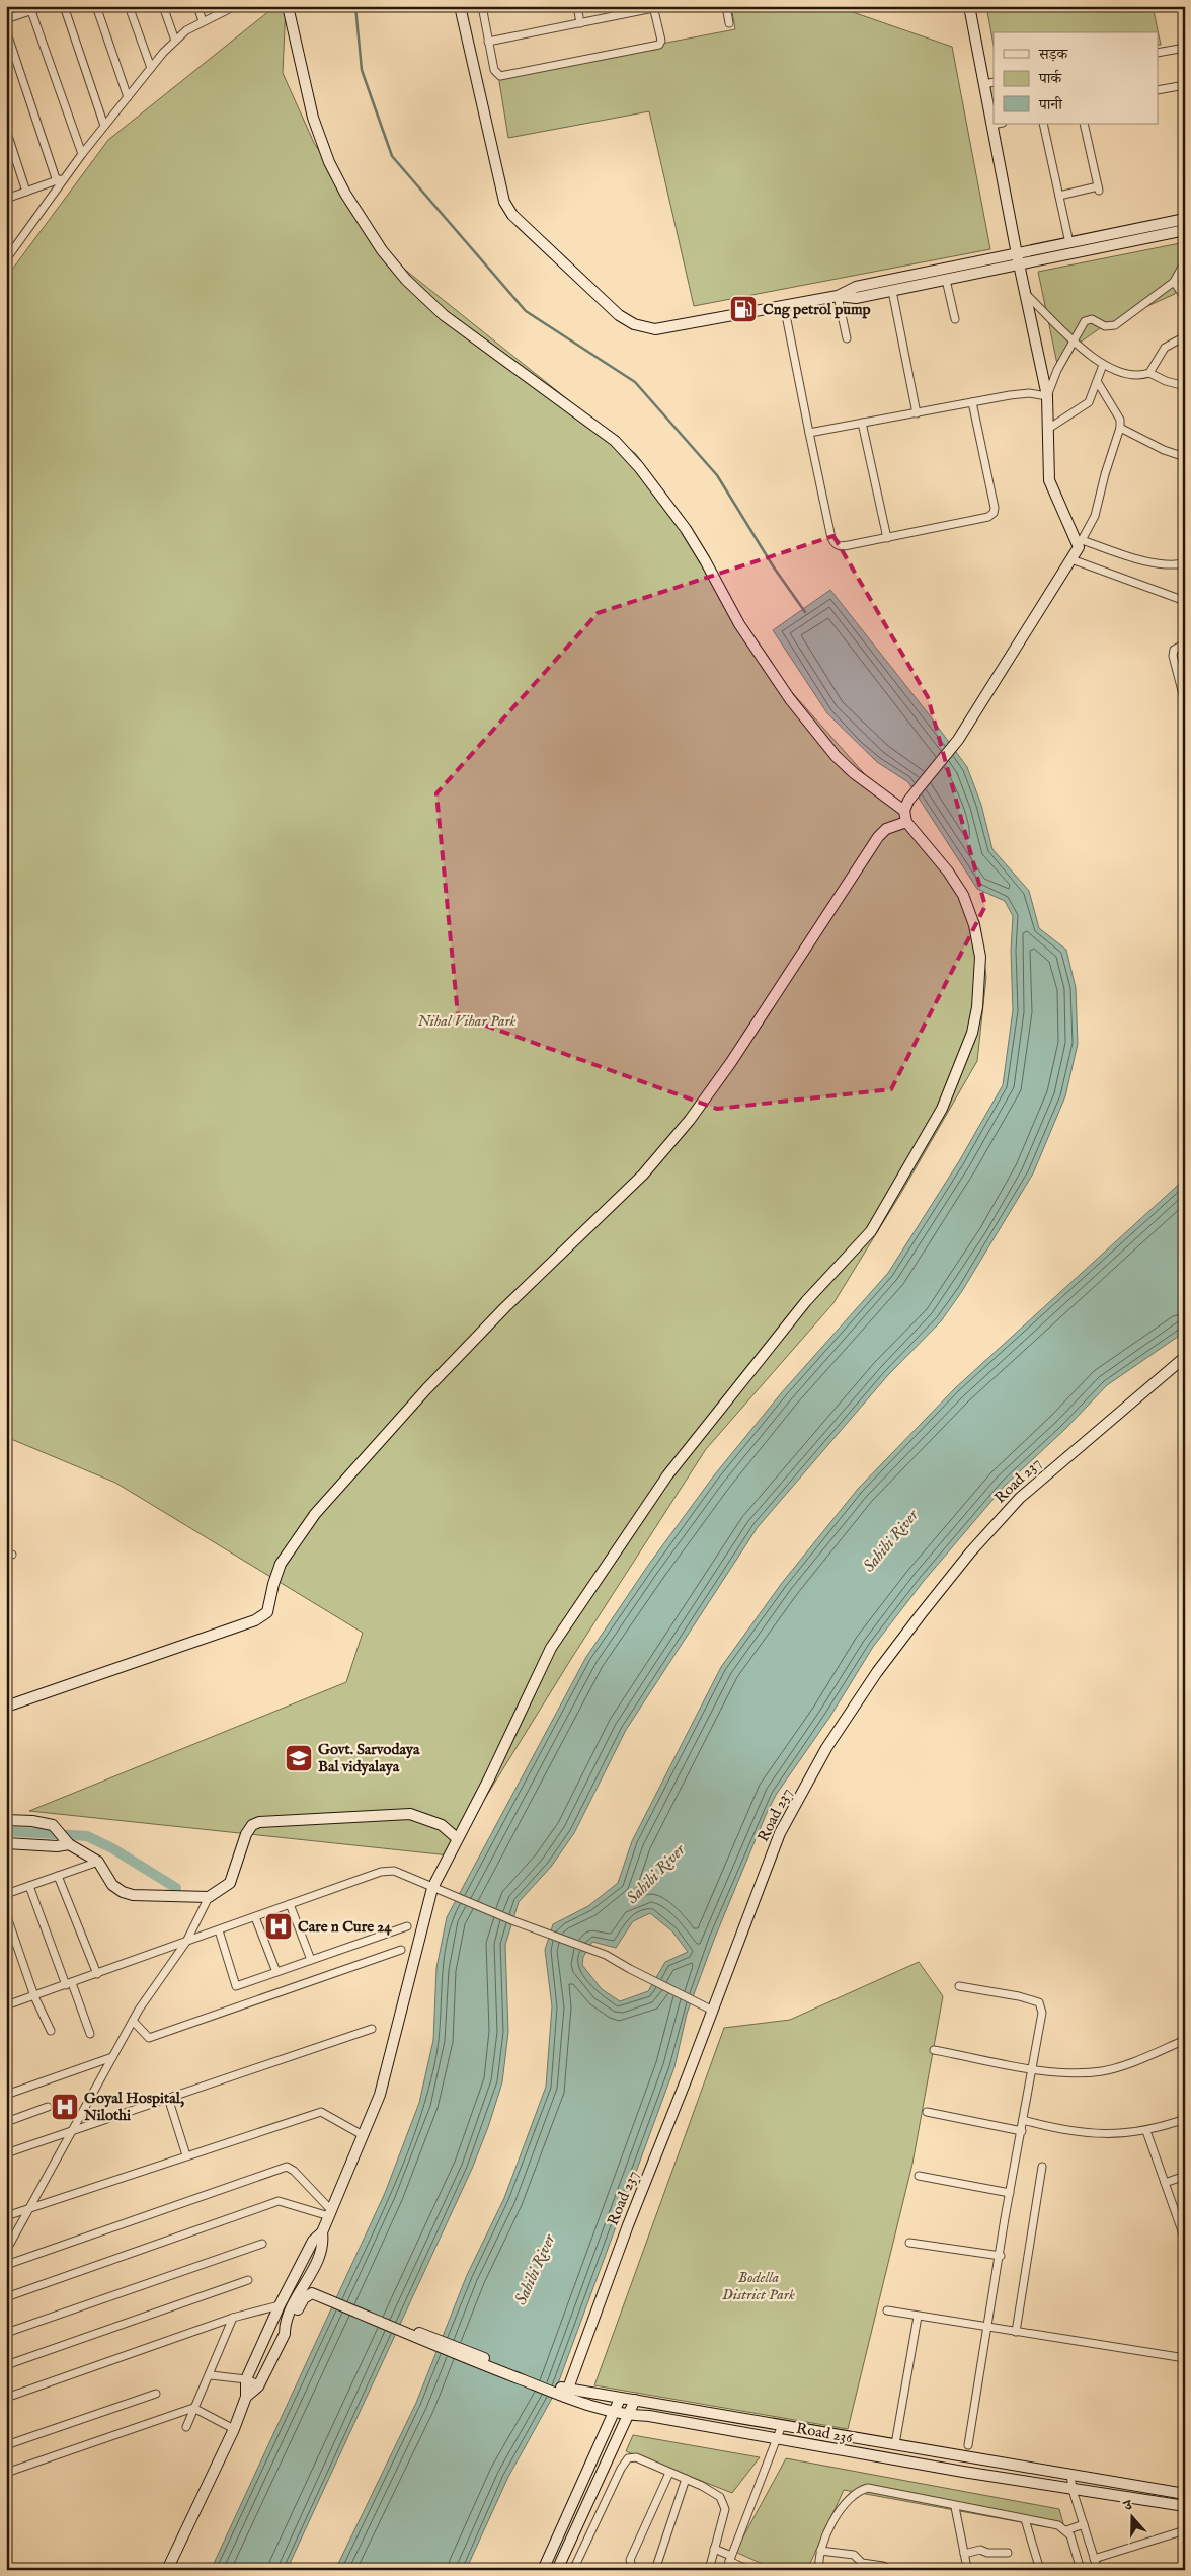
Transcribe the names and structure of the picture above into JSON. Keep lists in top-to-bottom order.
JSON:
{
  "streets": {
    "street": ["Road 237", "Road 236"]
  },
  "crossings": [
    ["Road 237", "Road 236"]
  ],
  "water": ["Sahibi River"],
  "parks": ["Nihal Vihar Park", "Bodella District Park"],
  "places": {
    "fuel station": ["Cng petrol pump"],
    "school or university": ["Govt. Sarvodaya Bal vidyalaya"],
    "hospital": ["Care n Cure 24", "Goyal Hospital, Nilothi"]
  },
  "legend": ["सड़क", "पार्क", "पानी"],
  "north": "top"
}
